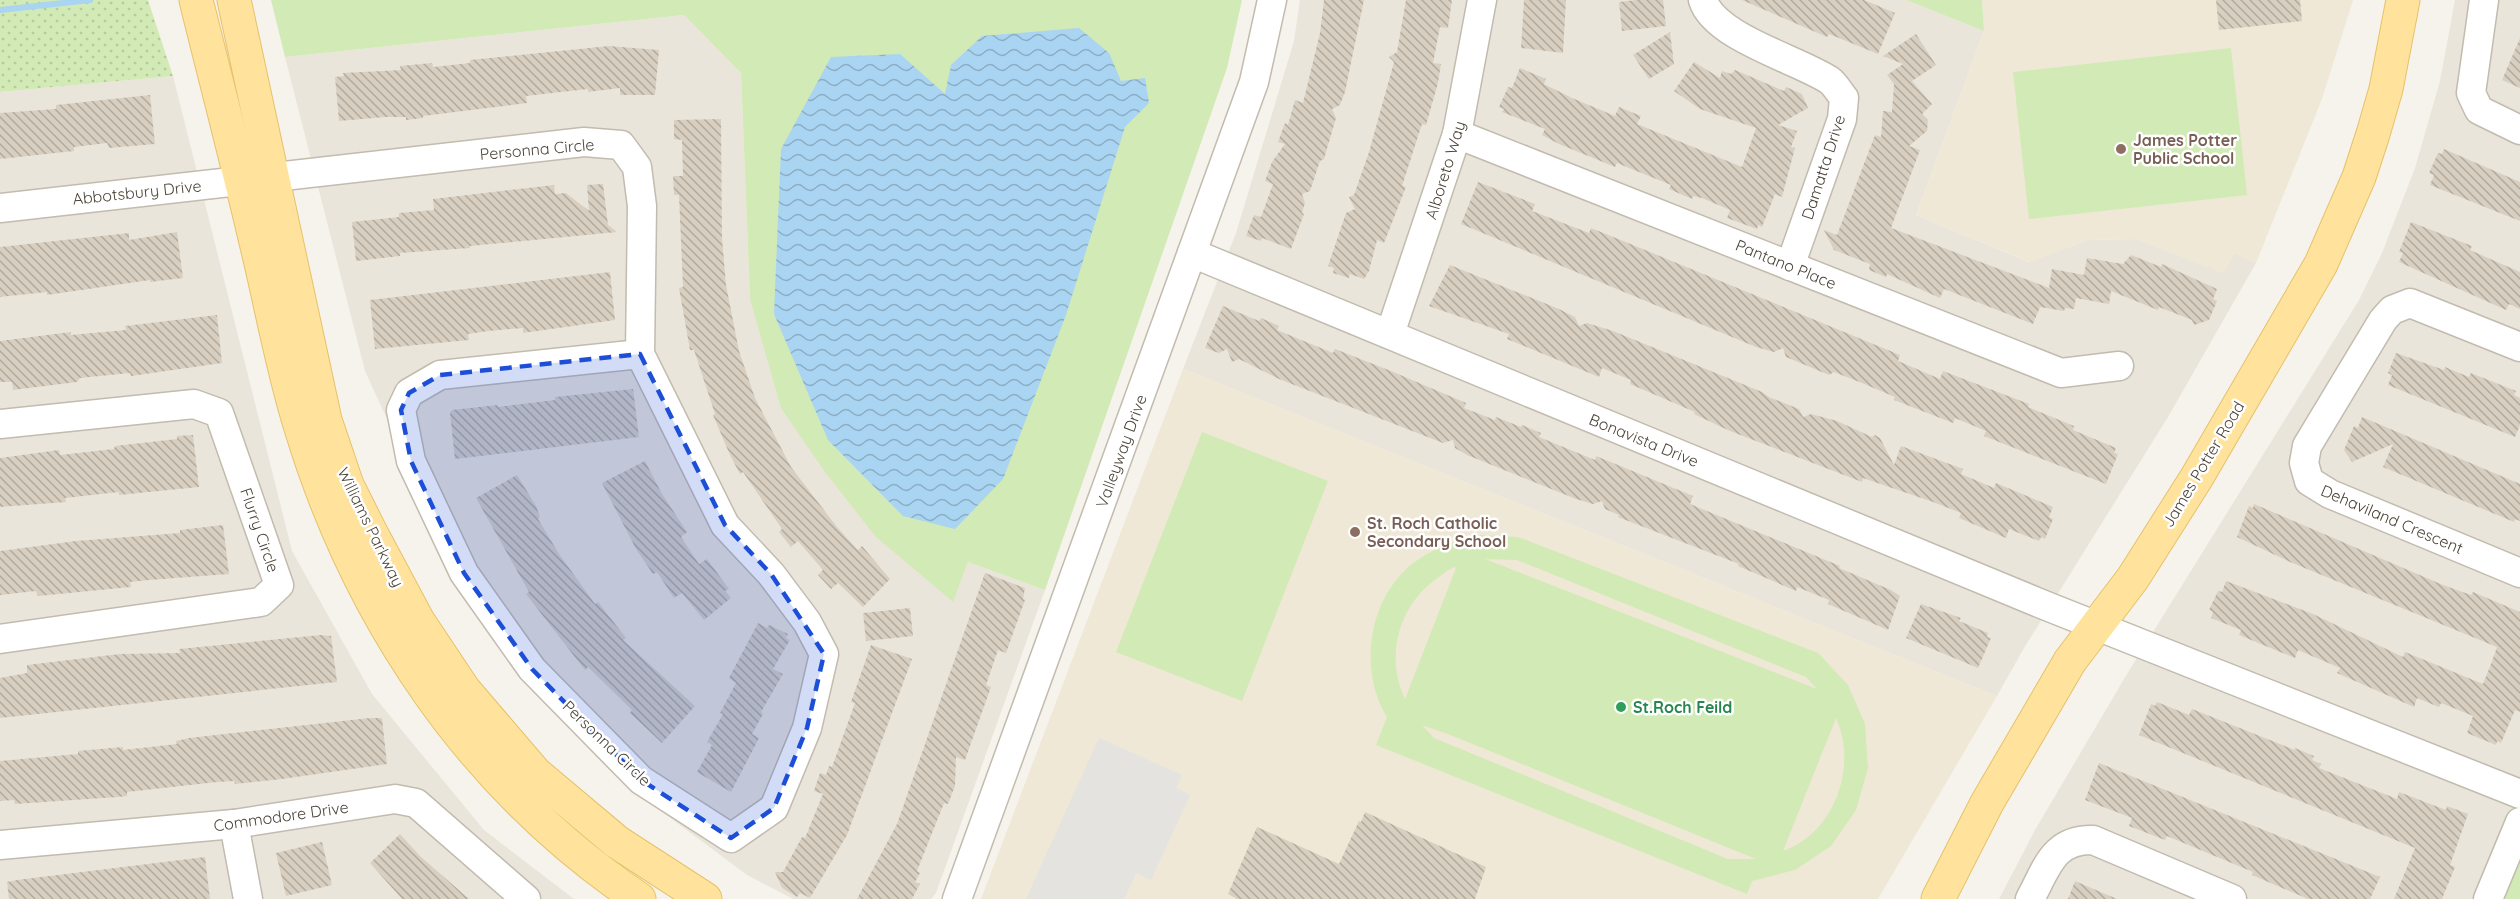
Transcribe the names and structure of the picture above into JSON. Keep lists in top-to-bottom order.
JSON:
{
  "streets": {
    "main road": ["James Potter Road", "Williams Parkway"],
    "street": [
      "Personna Circle",
      "Damatta Drive",
      "Alboreto Way",
      "Abbotsbury Drive",
      "Pantano Place",
      "Bonavista Drive",
      "Valleyway Drive",
      "Dehaviland Crescent",
      "Flurry Circle",
      "Commodore Drive"
    ]
  },
  "crossings": [
    ["Personna Circle", "Abbotsbury Drive"],
    ["Personna Circle", "Williams Parkway"],
    ["Damatta Drive", "Pantano Place"],
    ["Alboreto Way", "Pantano Place"],
    ["Alboreto Way", "Bonavista Drive"],
    ["Abbotsbury Drive", "Williams Parkway"],
    ["Bonavista Drive", "Valleyway Drive"],
    ["Bonavista Drive", "James Potter Road"]
  ],
  "places": ["James Potter Public School", "St. Roch Catholic Secondary School", "St.Roch Feild"]
}
